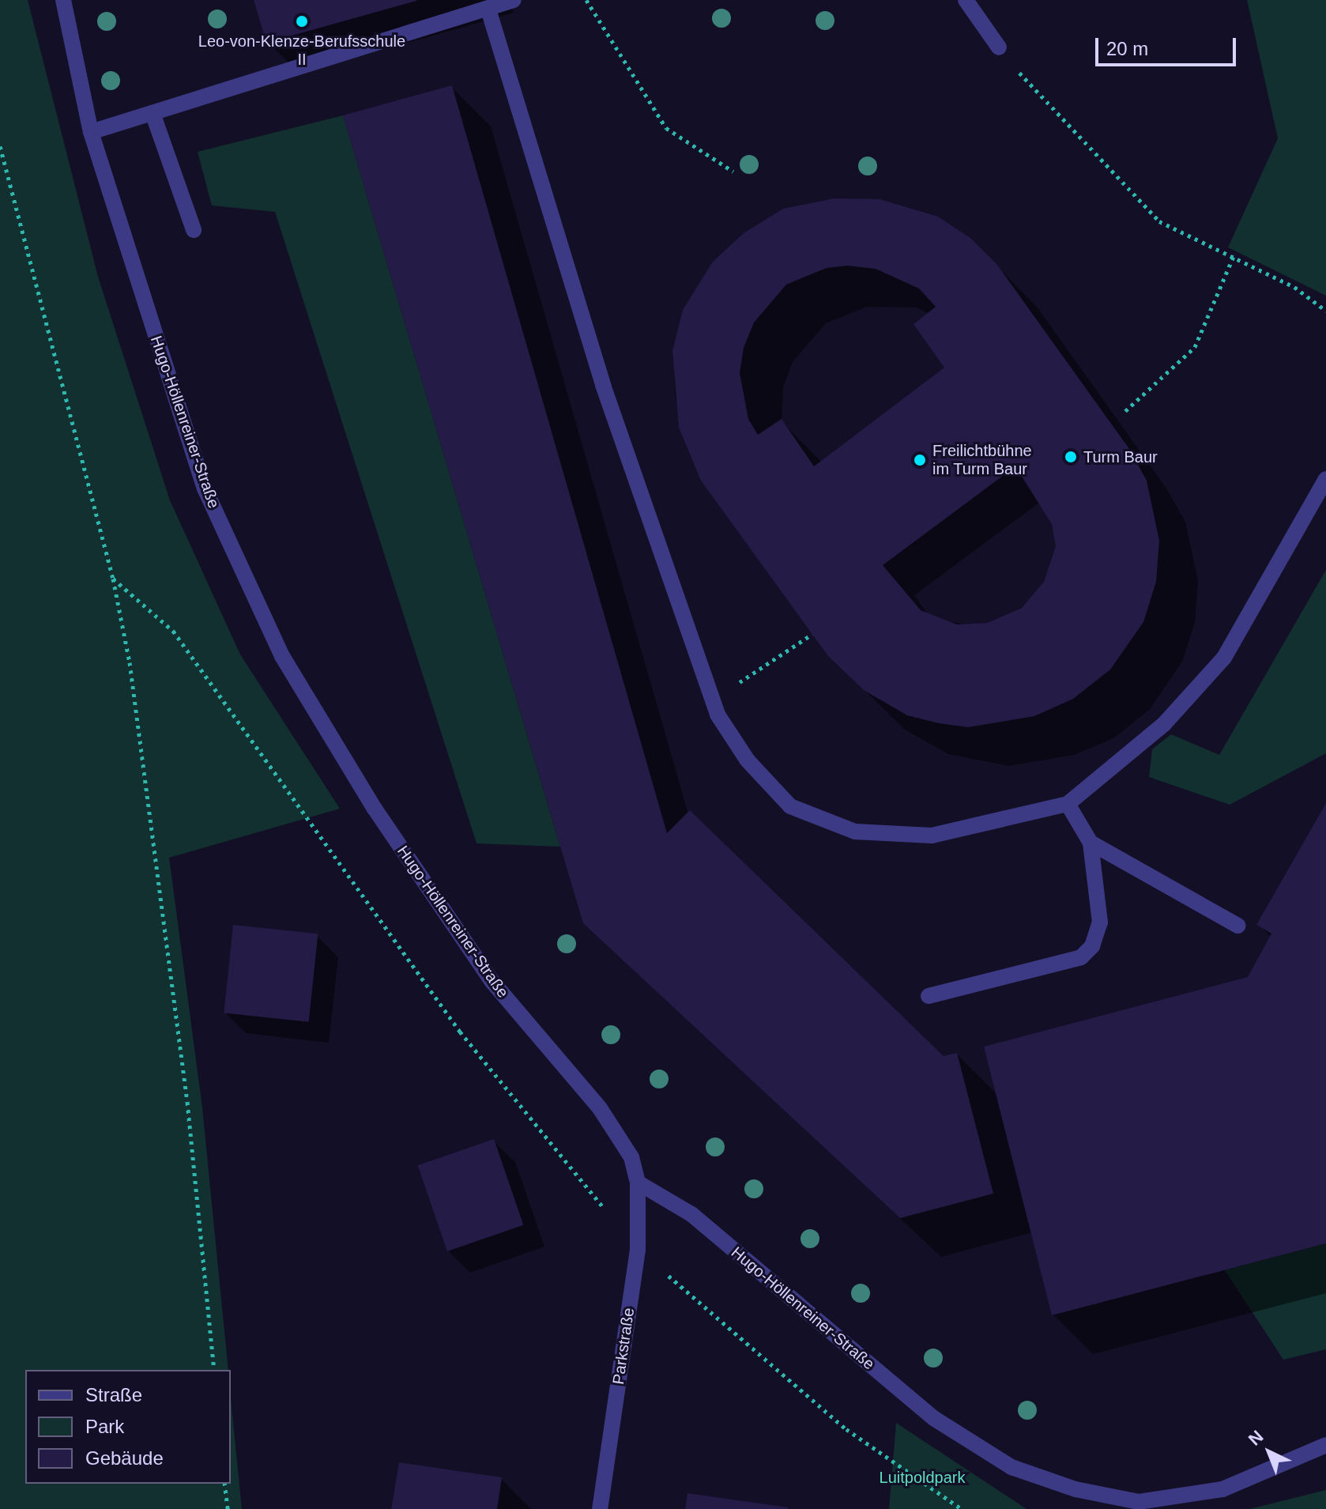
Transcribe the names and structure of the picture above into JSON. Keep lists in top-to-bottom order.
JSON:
{
  "streets": {
    "street": ["Hugo-Höllenreiner-Straße", "Parkstraße"]
  },
  "crossings": [
    ["Hugo-Höllenreiner-Straße", "Parkstraße"]
  ],
  "parks": ["Luitpoldpark"],
  "places": ["Leo-von-Klenze-Berufsschule II", "Turm Baur", "Freilichtbühne im Turm Baur"],
  "legend": ["Straße", "Park", "Gebäude"],
  "scale_bar": "20 m",
  "north": "top left"
}
